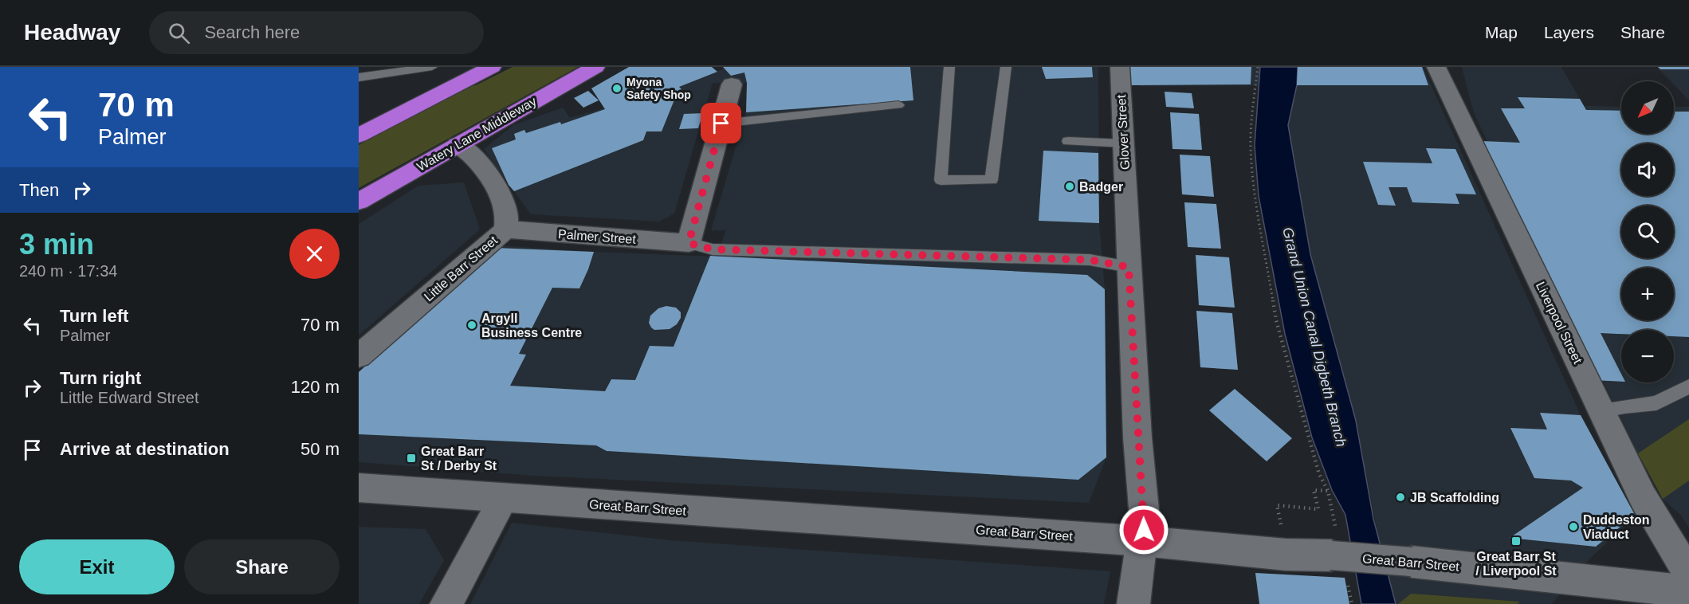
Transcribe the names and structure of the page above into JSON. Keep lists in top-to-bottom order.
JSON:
{
  "streets": {
    "highway": ["Watery Lane Middleway"],
    "street": [
      "Glover Street",
      "Palmer Street",
      "Little Barr Street",
      "Liverpool Street",
      "Great Barr Street"
    ]
  },
  "crossings": [
    ["Glover Street", "Great Barr Street"],
    ["Watery Lane Middleway", "Little Barr Street"],
    ["Palmer Street", "Little Barr Street"]
  ],
  "water": ["Grand Union Canal Digbeth Branch"],
  "places": {
    "other": [
      "Myona Safety Shop",
      "Badger",
      "Argyll Business Centre",
      "JB Scaffolding",
      "Duddeston Viaduct"
    ],
    "transit": ["Great Barr St / Derby St", "Great Barr St / Liverpool St"]
  },
  "north": "bottom left",
  "page": {
    "header": "Headway",
    "search": "Search here",
    "nav": ["Map", "Layers", "Share"],
    "turn": ["70 m", "Palmer"],
    "map_buttons": ["+", "−"],
    "then": "Then",
    "heading": ["3 min", "240 m · 17:34"],
    "list": [
      {
        "name": "Turn left",
        "note": "Palmer",
        "value": "70 m"
      },
      {
        "name": "Turn right",
        "note": "Little Edward Street",
        "value": "120 m"
      },
      {
        "name": "Arrive at destination",
        "value": "50 m"
      }
    ],
    "buttons": ["Exit", "Share"]
  }
}
